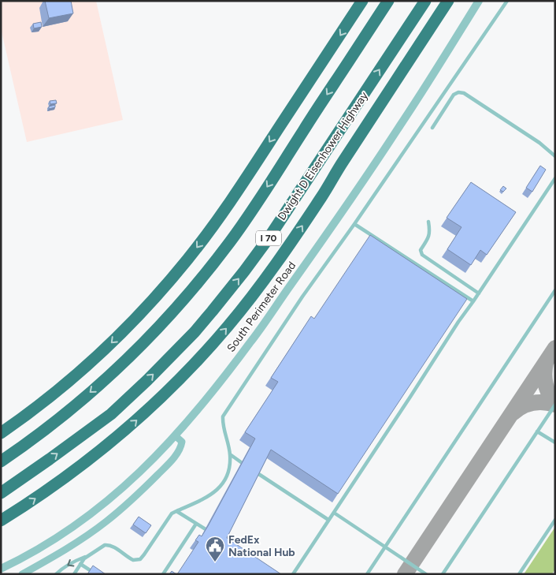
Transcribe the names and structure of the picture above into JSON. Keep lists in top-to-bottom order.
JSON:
{
  "streets": {
    "highway": ["Dwight D Eisenhower Highway", "I 70"],
    "street": ["South Perimeter Road"]
  },
  "places": {
    "public building": ["FedEx National Hub"]
  }
}
